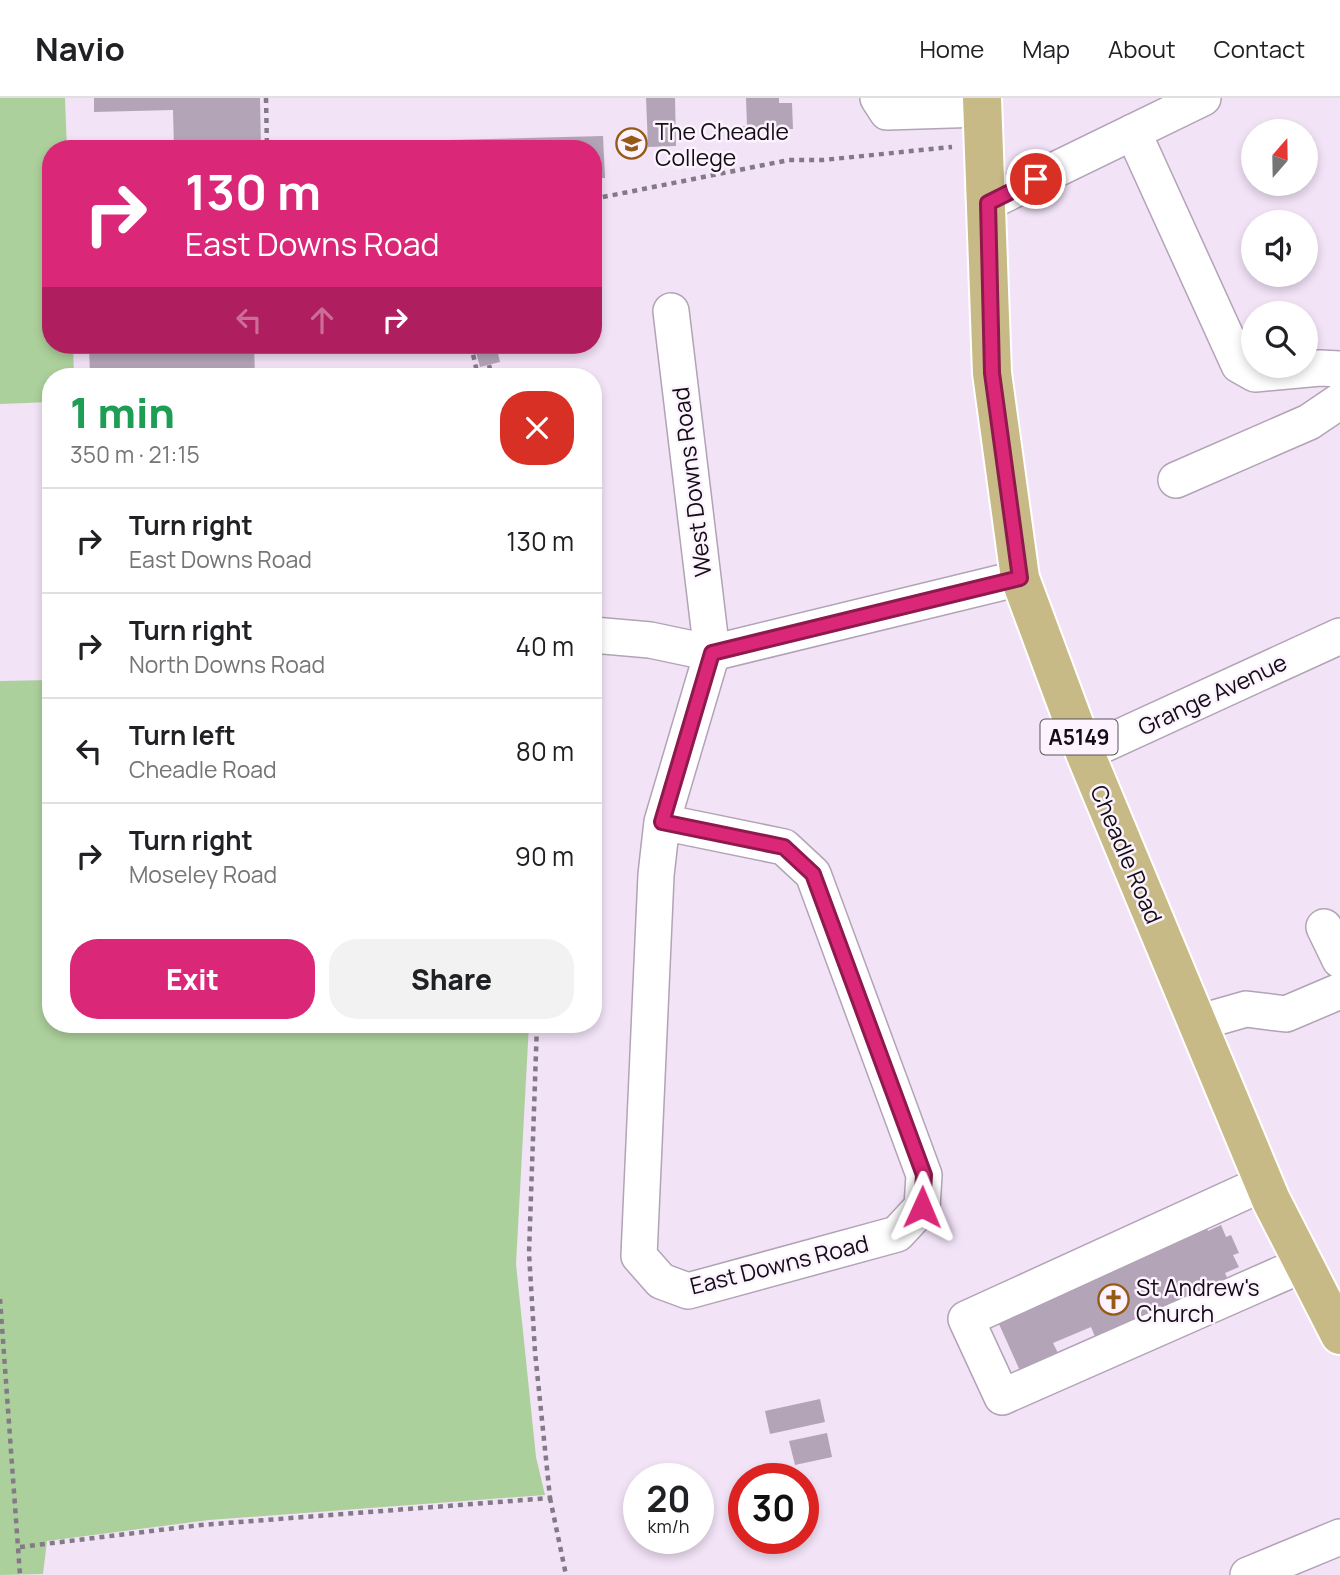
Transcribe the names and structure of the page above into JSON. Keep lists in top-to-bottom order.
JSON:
{
  "streets": {
    "main road": ["A5149", "Cheadle Road"],
    "street": ["West Downs Road", "Grange Avenue", "East Downs Road"]
  },
  "crossings": [
    ["West Downs Road", "East Downs Road"],
    ["Grange Avenue", "Cheadle Road"]
  ],
  "places": {
    "school or university": ["The Cheadle College"],
    "church": ["St Andrew's Church"]
  },
  "north": "top",
  "page": {
    "header": "Navio",
    "nav": [
      "Home",
      "Map",
      "About",
      "Contact"
    ],
    "turn": ["130 m", "East Downs Road"],
    "heading": ["1 min", "350 m · 21:15"],
    "list": [
      {
        "name": "Turn right",
        "note": "East Downs Road",
        "value": "130 m"
      },
      {
        "name": "Turn right",
        "note": "North Downs Road",
        "value": "40 m"
      },
      {
        "name": "Turn left",
        "note": "Cheadle Road",
        "value": "80 m"
      },
      {
        "name": "Turn right",
        "note": "Moseley Road",
        "value": "90 m"
      }
    ],
    "buttons": ["Exit", "Share"],
    "speed": "20 km/h",
    "limit": "30"
  }
}
